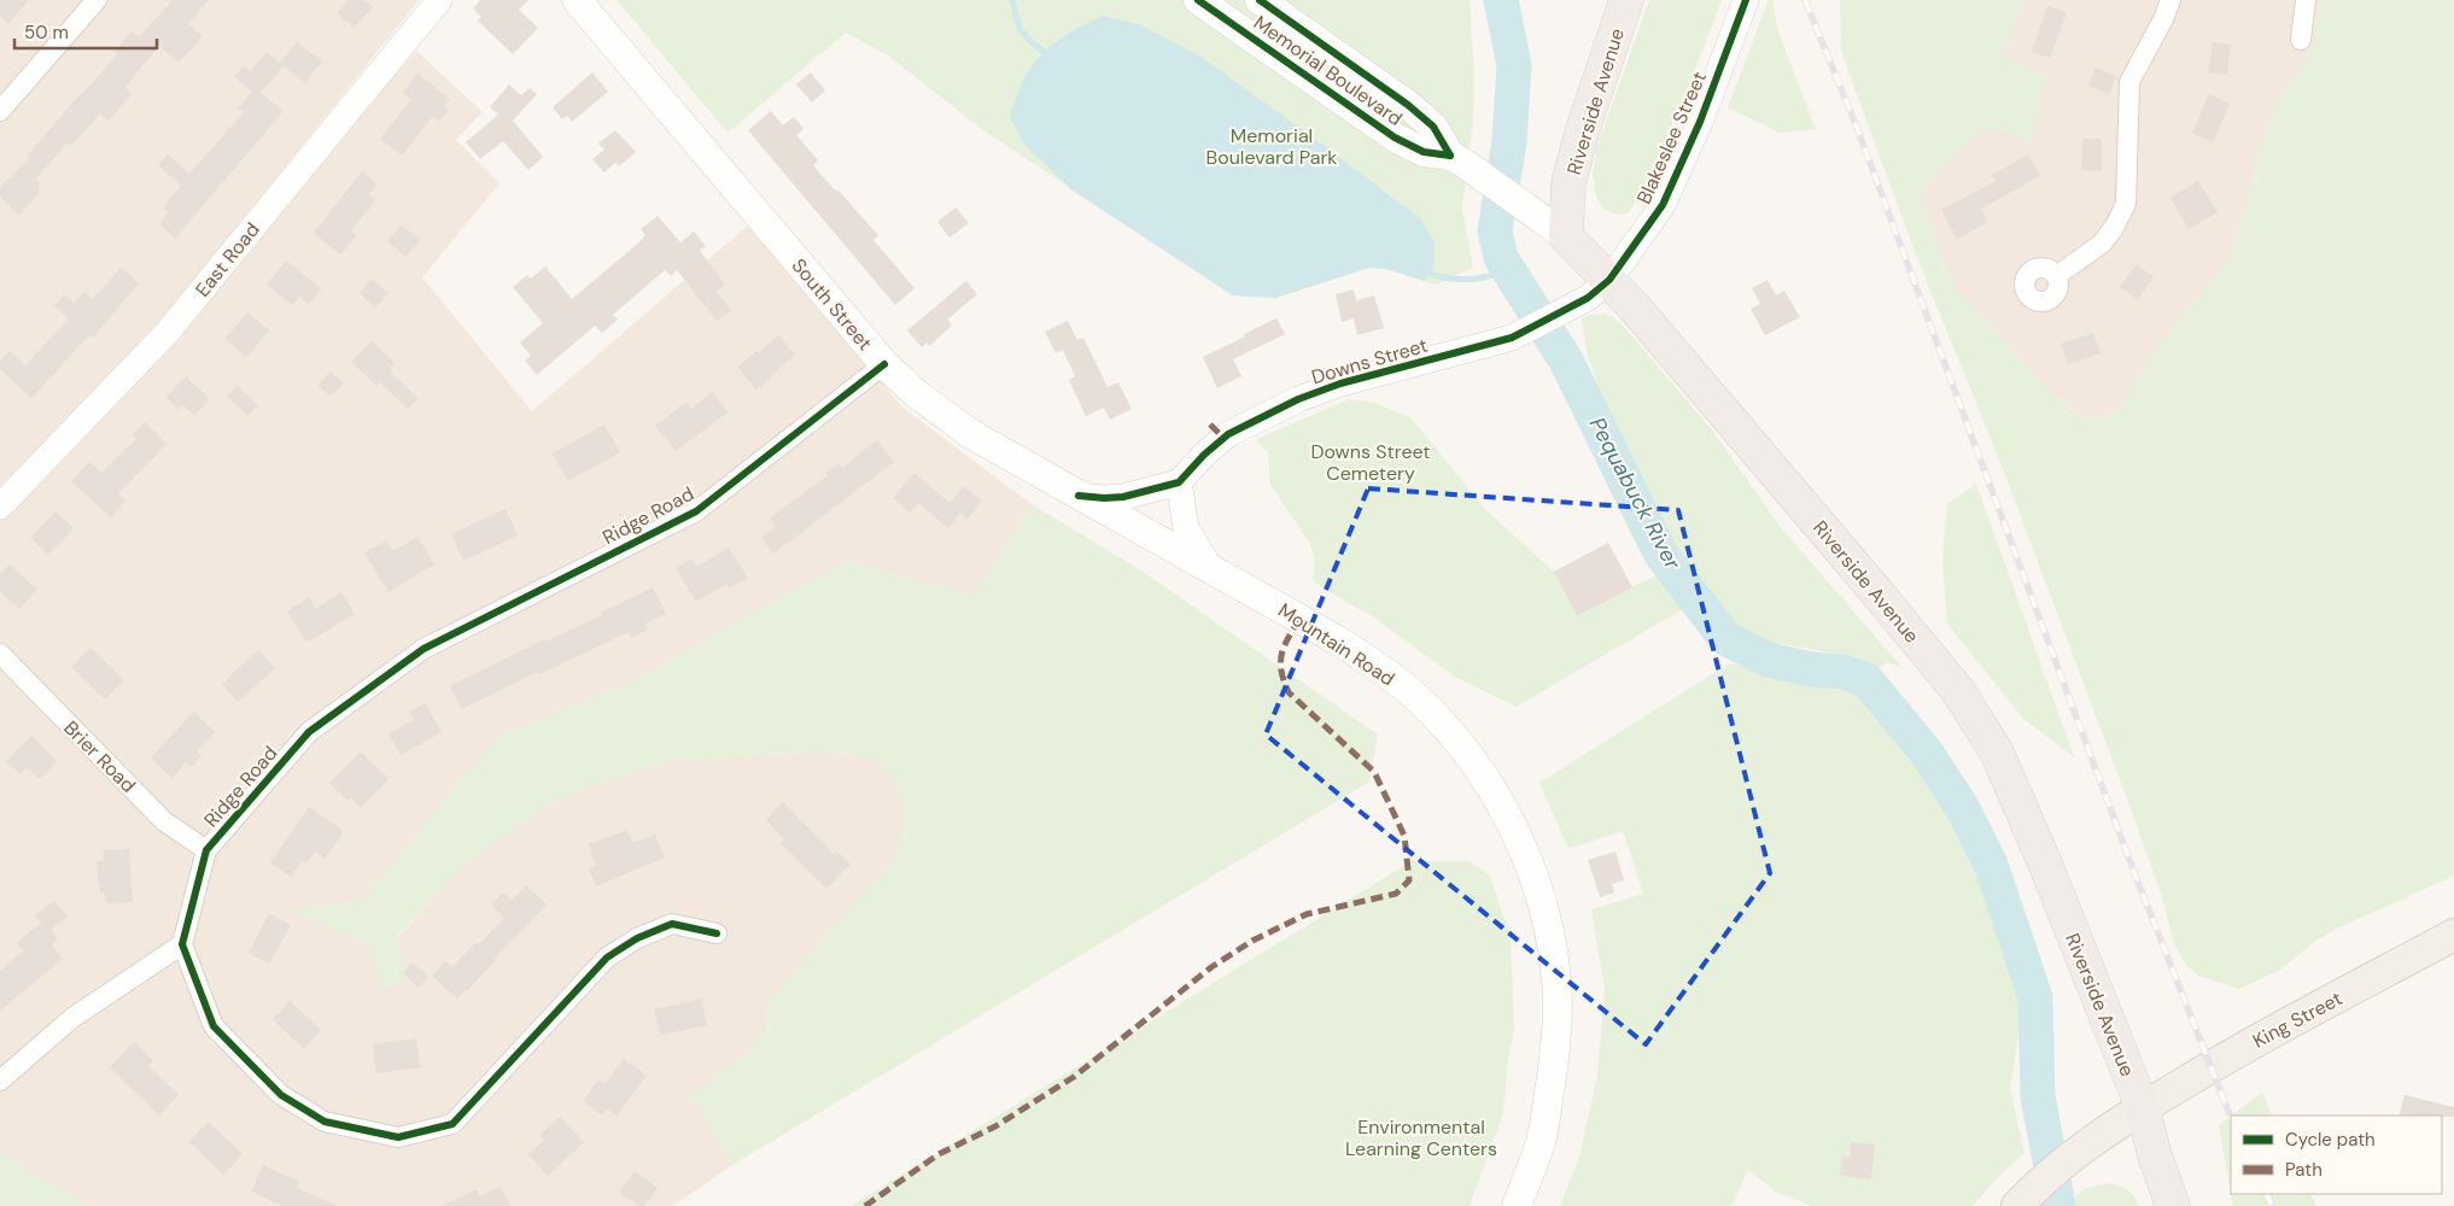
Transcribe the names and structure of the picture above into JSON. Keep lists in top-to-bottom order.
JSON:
{
  "streets": {
    "highway": ["Riverside Avenue"],
    "main road": [
      "Memorial Boulevard",
      "South Street",
      "Mountain Road",
      "King Street"
    ],
    "street": [
      "Blakeslee Street",
      "East Road",
      "Downs Street",
      "Ridge Road",
      "Brier Road"
    ]
  },
  "crossings": [
    ["Memorial Boulevard", "Riverside Avenue"],
    ["Riverside Avenue", "Blakeslee Street"],
    ["Riverside Avenue", "Downs Street"],
    ["Riverside Avenue", "King Street"],
    ["Blakeslee Street", "Downs Street"],
    ["South Street", "Ridge Road"],
    ["South Street", "Mountain Road"],
    ["Ridge Road", "Brier Road"]
  ],
  "water": ["Pequabuck River"],
  "parks": ["Memorial Boulevard Park", "Downs Street Cemetery", "Environmental Learning Centers"],
  "legend": ["Cycle path", "Path"],
  "scale_bar": "50 m"
}
